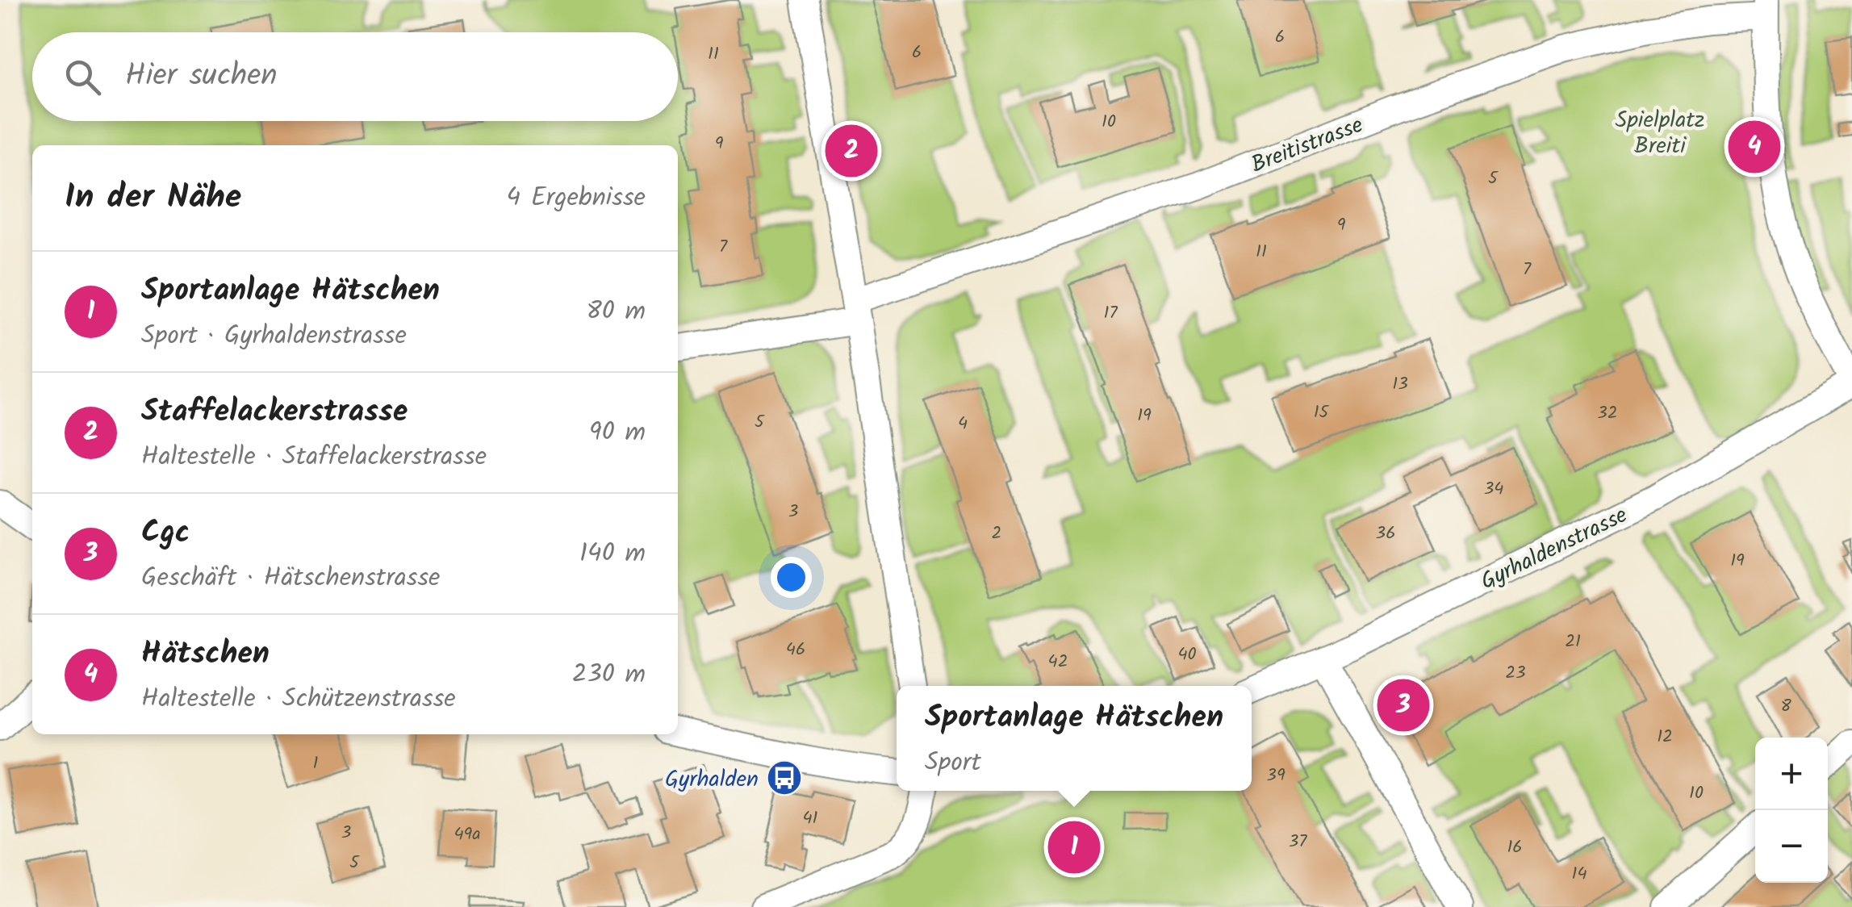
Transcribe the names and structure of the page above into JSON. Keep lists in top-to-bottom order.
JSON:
{
  "streets": {
    "street": ["Breitistrasse", "Gyrhaldenstrasse"]
  },
  "parks": ["Spielplatz Breiti"],
  "places": {
    "bus stop": ["Gyrhalden"]
  },
  "house_numbers": [
    "6",
    "6",
    "11",
    "10",
    "9",
    "5",
    "9",
    "7",
    "11",
    "7",
    "17",
    "13",
    "15",
    "32",
    "19",
    "5",
    "4",
    "34",
    "3",
    "2",
    "36",
    "19",
    "21",
    "46",
    "40",
    "42",
    "23",
    "8",
    "12",
    "1",
    "39",
    "10",
    "41",
    "3",
    "49a",
    "37",
    "16",
    "5",
    "14"
  ],
  "page": {
    "search": "Hier suchen",
    "pins": [
      "4",
      "2",
      "3",
      "1"
    ],
    "heading": ["In der Nähe", "4 Ergebnisse"],
    "list": [
      {
        "mark": "1",
        "name": "Sportanlage Hätschen",
        "note": "Sport · Gyrhaldenstrasse",
        "value": "80 m"
      },
      {
        "mark": "2",
        "name": "Staffelackerstrasse",
        "note": "Haltestelle · Staffelackerstrasse",
        "value": "90 m"
      },
      {
        "mark": "3",
        "name": "Cgc",
        "note": "Geschäft · Hätschenstrasse",
        "value": "140 m"
      },
      {
        "mark": "4",
        "name": "Hätschen",
        "note": "Haltestelle · Schützenstrasse",
        "value": "230 m"
      }
    ],
    "popup": ["Sportanlage Hätschen", "Sport"],
    "map_buttons": ["+", "−"]
  }
}
